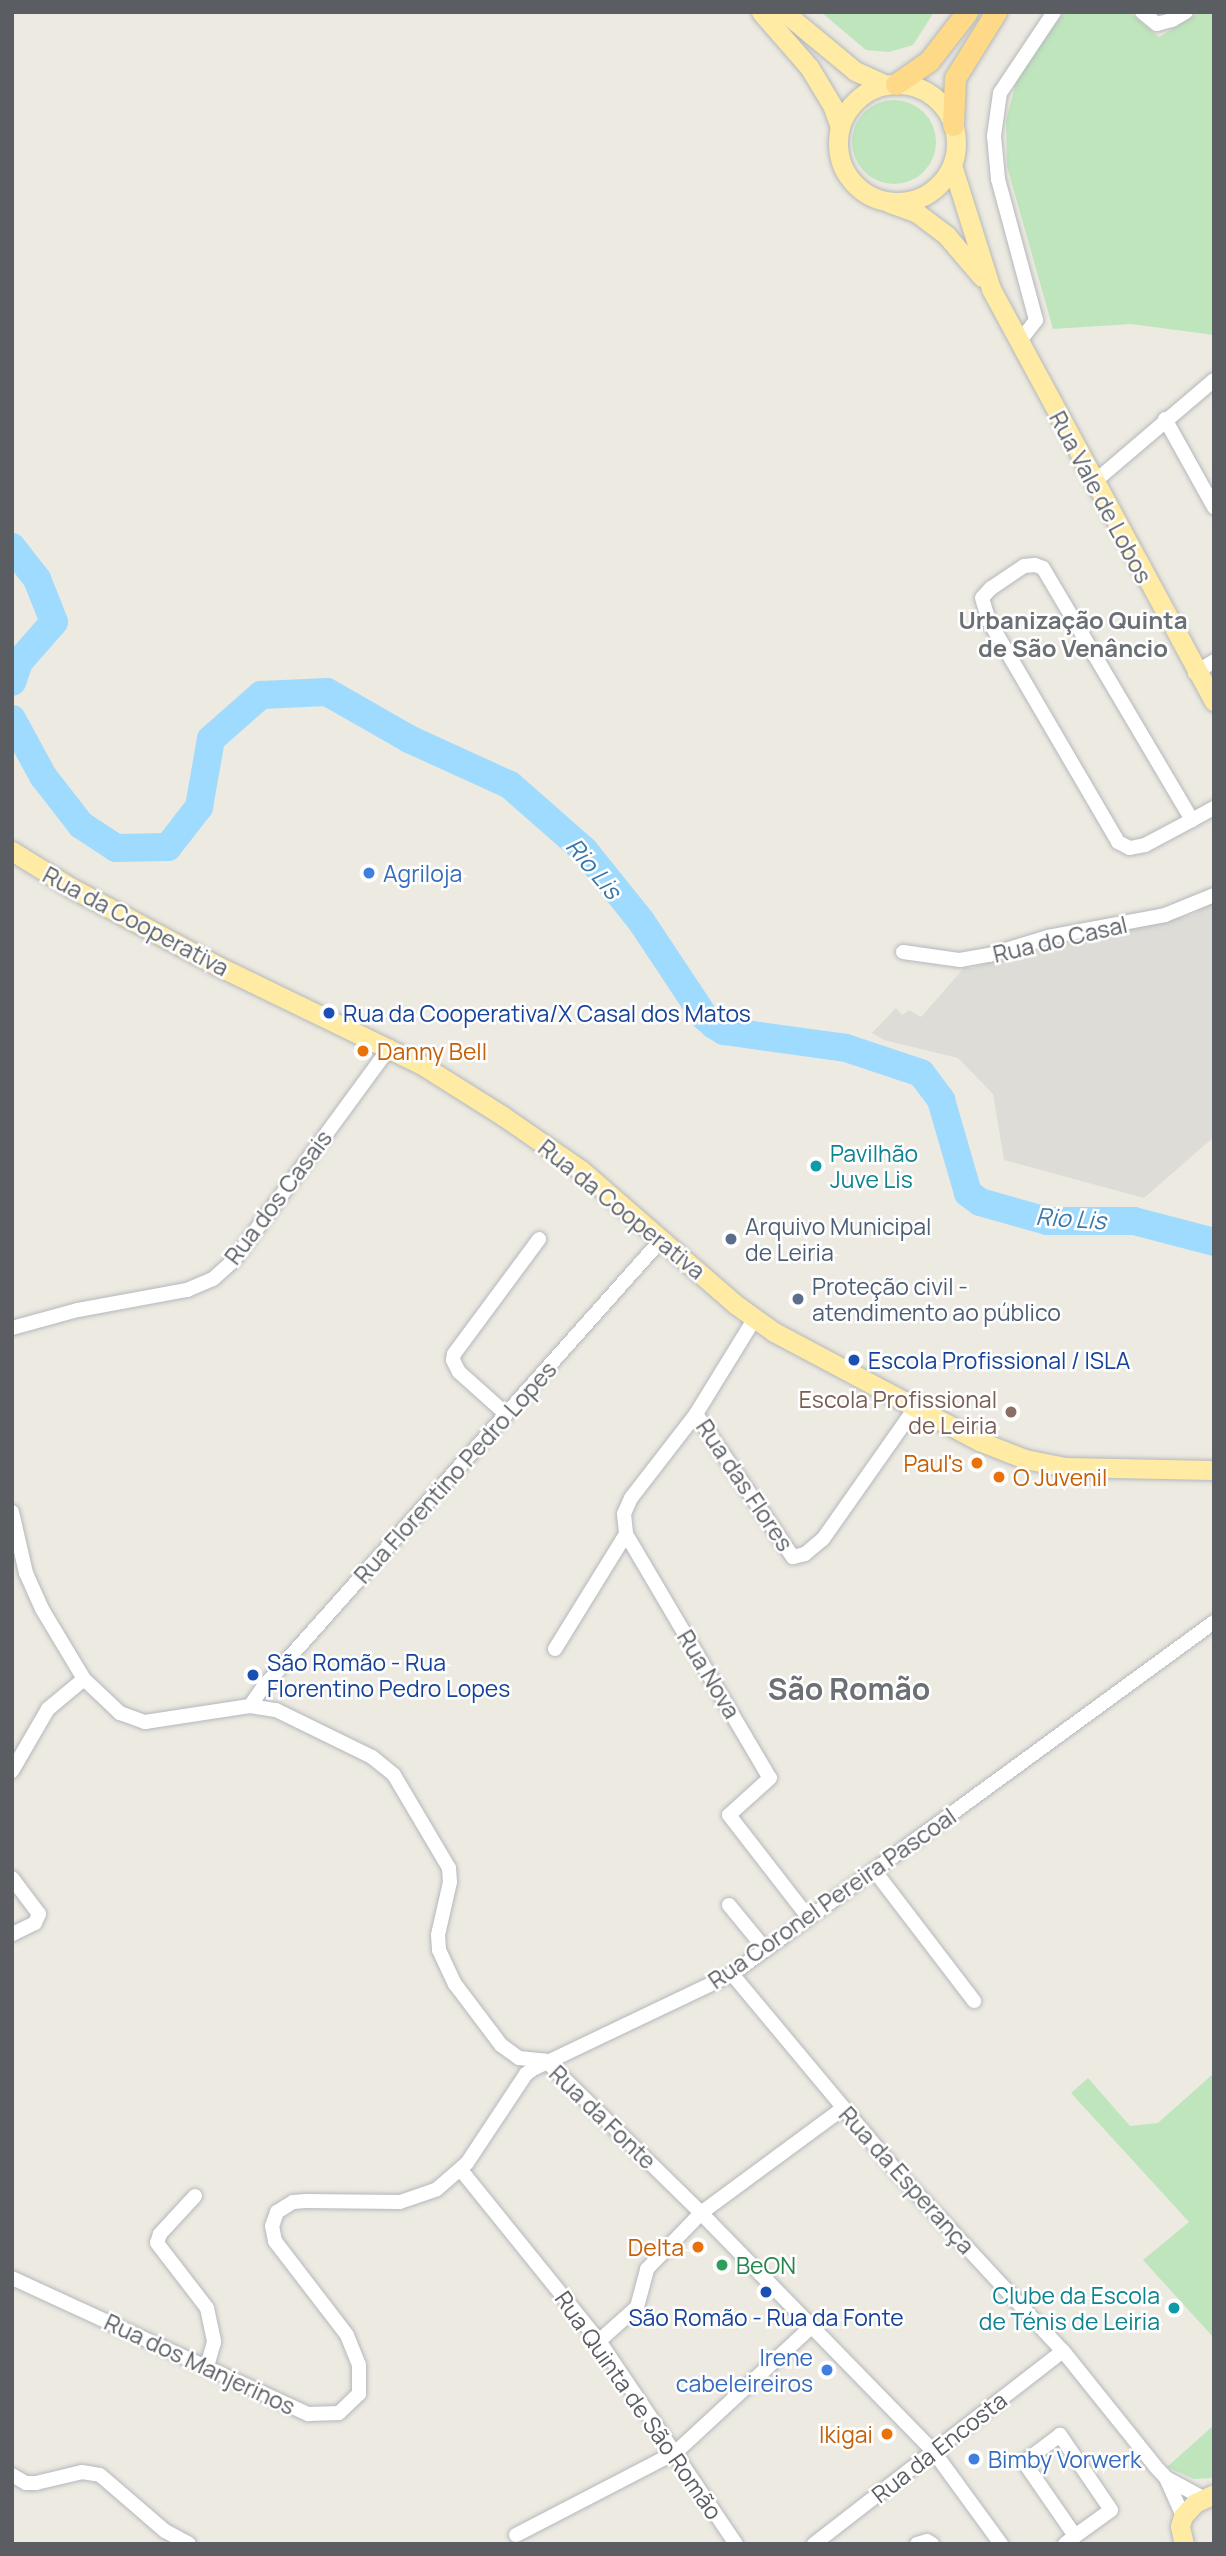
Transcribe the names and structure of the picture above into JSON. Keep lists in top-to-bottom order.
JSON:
{
  "streets": {
    "main road": ["Rua Vale de Lobos", "Rua da Cooperativa"],
    "street": [
      "Rua do Casal",
      "Rua dos Casais",
      "Rua Florentino Pedro Lopes",
      "Rua das Flores",
      "Rua Nova",
      "Rua Coronel Pereira Pascoal",
      "Rua da Fonte",
      "Rua da Esperança",
      "Rua dos Manjerinos",
      "Rua Quinta de São Romão",
      "Rua da Encosta"
    ]
  },
  "crossings": [
    ["Rua da Cooperativa", "Rua dos Casais"],
    ["Rua da Cooperativa", "Rua Florentino Pedro Lopes"],
    ["Rua da Cooperativa", "Rua das Flores"],
    ["Rua Florentino Pedro Lopes", "Rua da Fonte"],
    ["Rua Nova", "Rua Coronel Pereira Pascoal"],
    ["Rua Coronel Pereira Pascoal", "Rua da Fonte"],
    ["Rua Coronel Pereira Pascoal", "Rua da Esperança"],
    ["Rua Coronel Pereira Pascoal", "Rua dos Manjerinos"],
    ["Rua Coronel Pereira Pascoal", "Rua Quinta de São Romão"],
    ["Rua da Fonte", "Rua da Encosta"],
    ["Rua da Esperança", "Rua da Encosta"],
    ["Rua dos Manjerinos", "Rua Quinta de São Romão"]
  ],
  "districts": ["Urbanização Quinta de São Venâncio", "São Romão"],
  "water": ["Rio Lis"],
  "places": [
    "Agriloja",
    "Rua da Cooperativa/X Casal dos Matos",
    "Danny Bell",
    "Pavilhão Juve Lis",
    "Arquivo Municipal de Leiria",
    "Proteção civil - atendimento ao público",
    "Escola Profissional / ISLA",
    "Escola Profissional de Leiria",
    "Paul's",
    "O Juvenil",
    "São Romão - Rua Florentino Pedro Lopes",
    "Delta",
    "BeON",
    "São Romão - Rua da Fonte",
    "Clube da Escola de Ténis de Leiria",
    "Irene cabeleireiros",
    "Ikigai",
    "Bimby Vorwerk"
  ]
}
